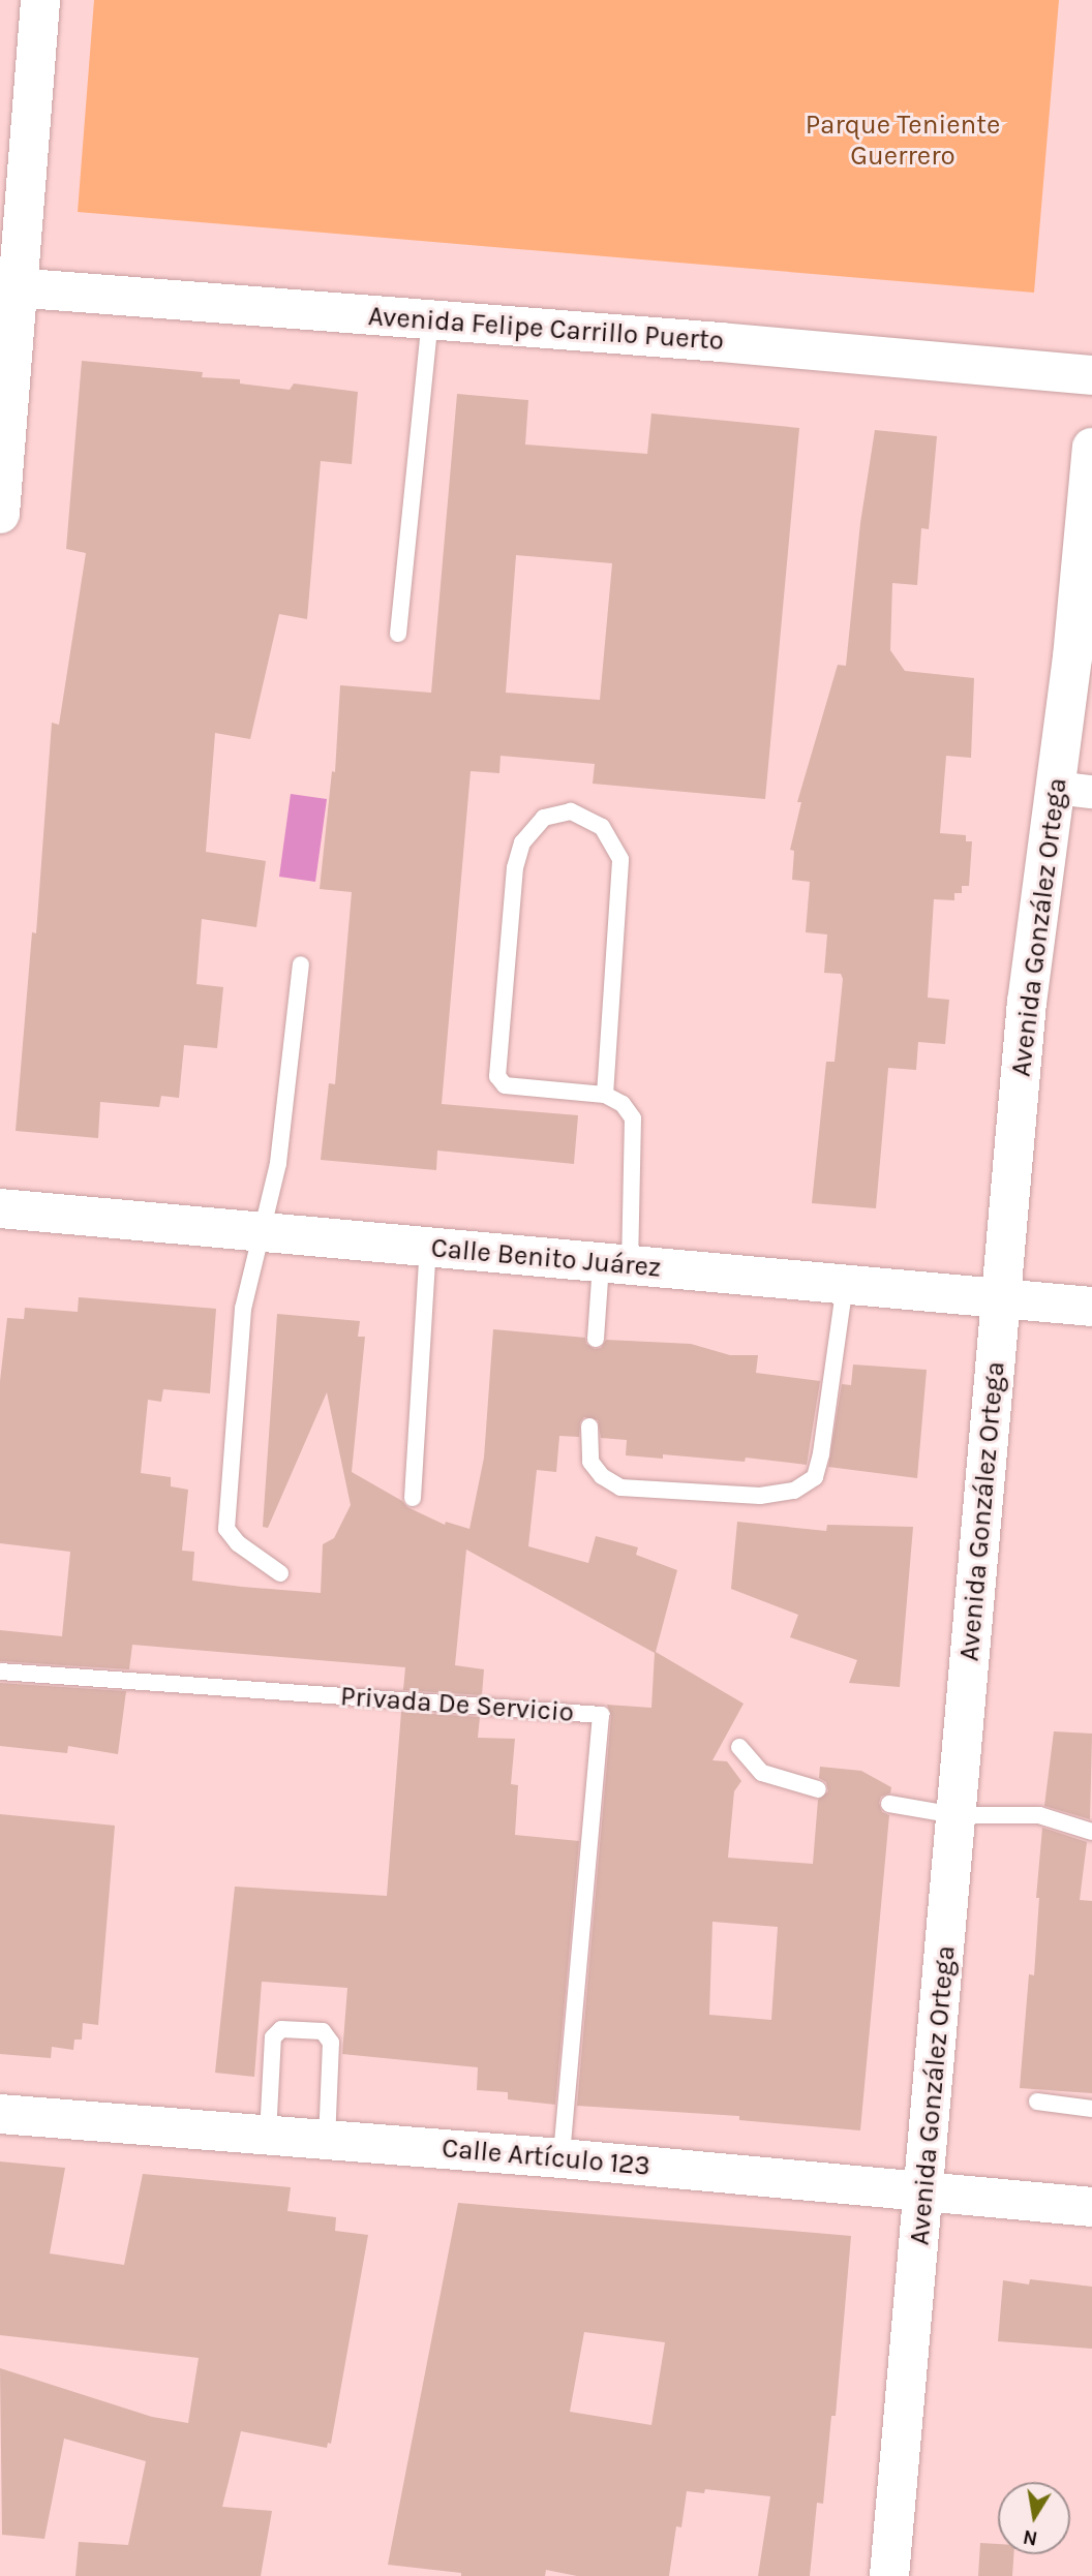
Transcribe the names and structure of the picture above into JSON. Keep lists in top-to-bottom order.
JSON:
{
  "streets": {
    "street": [
      "Avenida Felipe Carrillo Puerto",
      "Avenida González Ortega",
      "Calle Benito Juárez",
      "Calle Artículo 123"
    ],
    "lane": ["Privada De Servicio"]
  },
  "crossings": [
    ["Avenida González Ortega", "Calle Benito Juárez"],
    ["Avenida González Ortega", "Calle Artículo 123"],
    ["Privada De Servicio", "Calle Artículo 123"]
  ],
  "parks": ["Parque Teniente Guerrero"],
  "north": "bottom"
}
